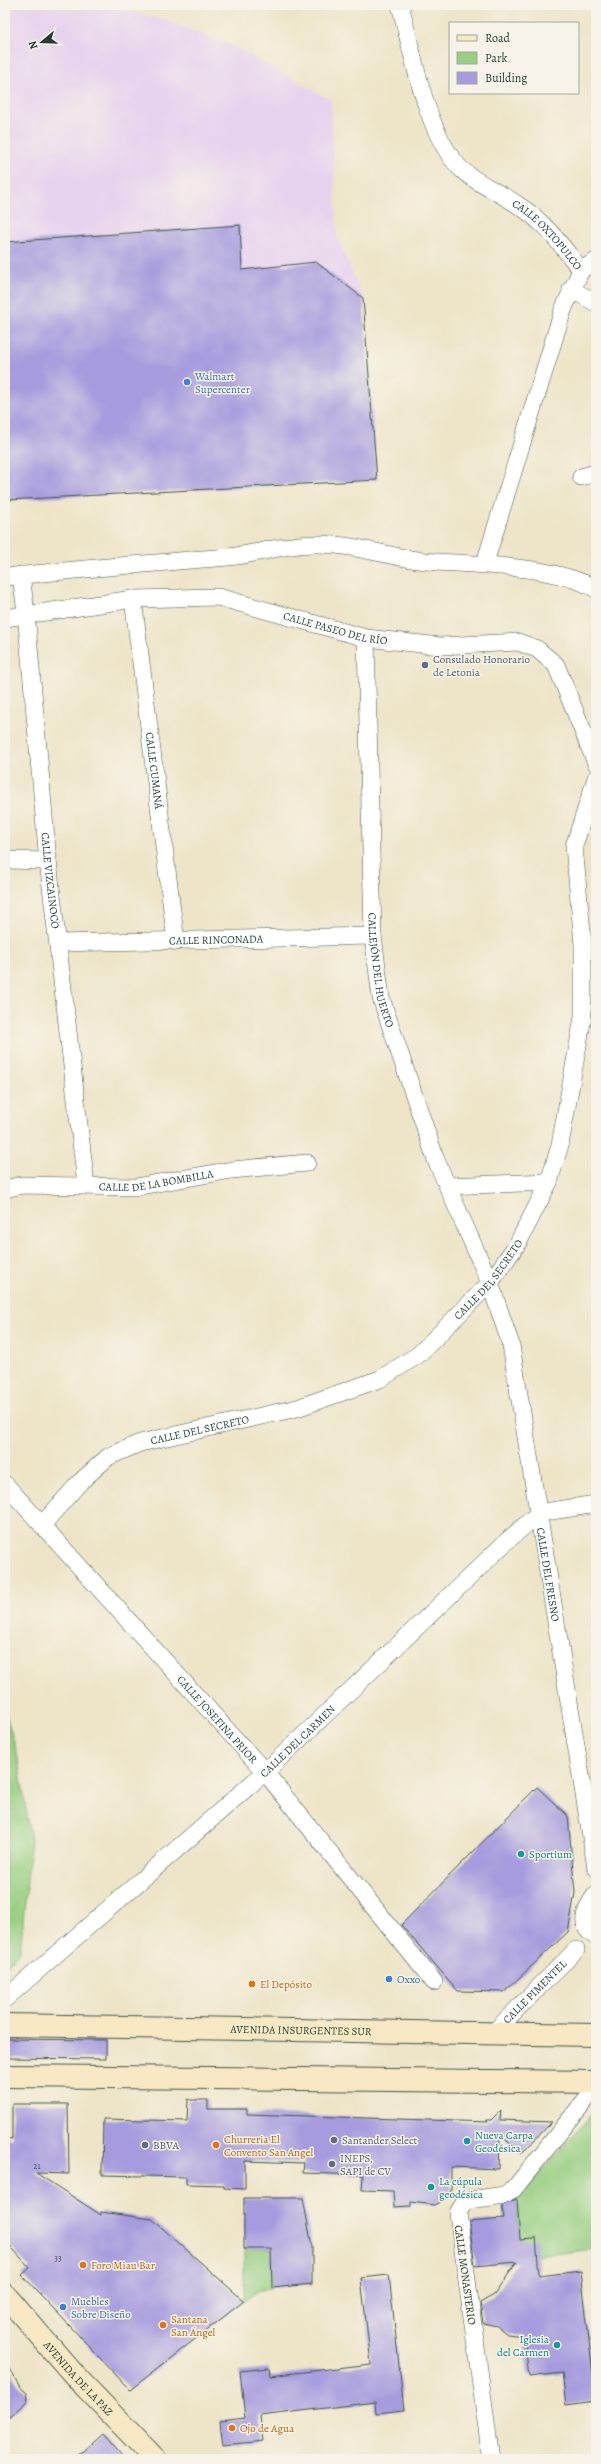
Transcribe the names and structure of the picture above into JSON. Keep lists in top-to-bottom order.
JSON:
{
  "streets": {
    "main road": ["AVENIDA INSURGENTES SUR", "AVENIDA DE LA PAZ"],
    "street": [
      "CALLE OXTOPULCO",
      "CALLE PASEO DEL RÍO",
      "CALLE CUMANÁ",
      "CALLE VIZCAINOCO",
      "CALLE RINCONADA",
      "CALLEJÓN DEL HUERTO",
      "CALLE DE LA BOMBILLA",
      "CALLE DEL SECRETO",
      "CALLE DEL FRESNO",
      "CALLE JOSEFINA PRIOR",
      "CALLE DEL CARMEN",
      "CALLE PIMENTEL",
      "CALLE MONASTERIO"
    ]
  },
  "crossings": [
    ["CALLE PASEO DEL RÍO", "CALLE CUMANÁ"],
    ["CALLE PASEO DEL RÍO", "CALLE VIZCAINOCO"],
    ["CALLE PASEO DEL RÍO", "CALLEJÓN DEL HUERTO"],
    ["CALLE CUMANÁ", "CALLE RINCONADA"],
    ["CALLE VIZCAINOCO", "CALLE RINCONADA"],
    ["CALLE VIZCAINOCO", "CALLE DE LA BOMBILLA"],
    ["CALLE RINCONADA", "CALLEJÓN DEL HUERTO"],
    ["CALLEJÓN DEL HUERTO", "CALLE DEL SECRETO"],
    ["CALLEJÓN DEL HUERTO", "CALLE DEL FRESNO"],
    ["CALLE DEL SECRETO", "CALLE DEL FRESNO"],
    ["CALLE DEL SECRETO", "CALLE JOSEFINA PRIOR"],
    ["CALLE DEL FRESNO", "CALLE DEL CARMEN"],
    ["CALLE JOSEFINA PRIOR", "CALLE DEL CARMEN"],
    ["CALLE PIMENTEL", "AVENIDA INSURGENTES SUR"]
  ],
  "places": [
    "Walmart Supercenter",
    "Consulado Honorario de Letonia",
    "Sportium",
    "Oxxo",
    "El Depósito",
    "Santander Select",
    "Nueva Carpa Geodésica",
    "BBVA",
    "Churreria El Convento San Angel",
    "INEPS, SAPI de CV",
    "La cúpula geodésica",
    "Foro Miau Bar",
    "Muebles Sobre Diseño",
    "Santana San Ángel",
    "Iglesia del Carmen",
    "Ojo de Agua"
  ],
  "house_numbers": ["21", "33"],
  "legend": ["Road", "Park", "Building"],
  "north": "left"
}
